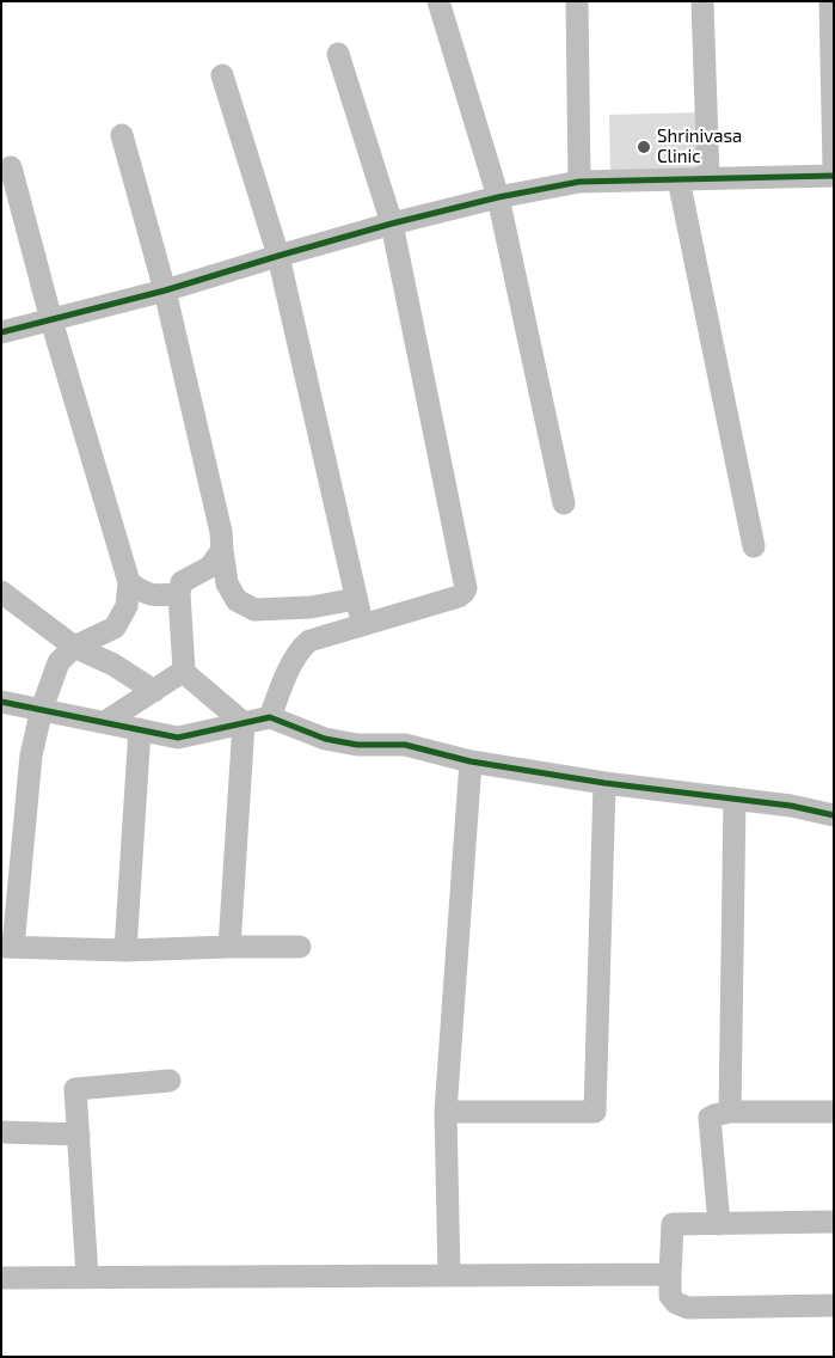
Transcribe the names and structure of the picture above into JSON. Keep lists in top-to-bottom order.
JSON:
{
  "places": ["Shrinivasa Clinic"]
}
